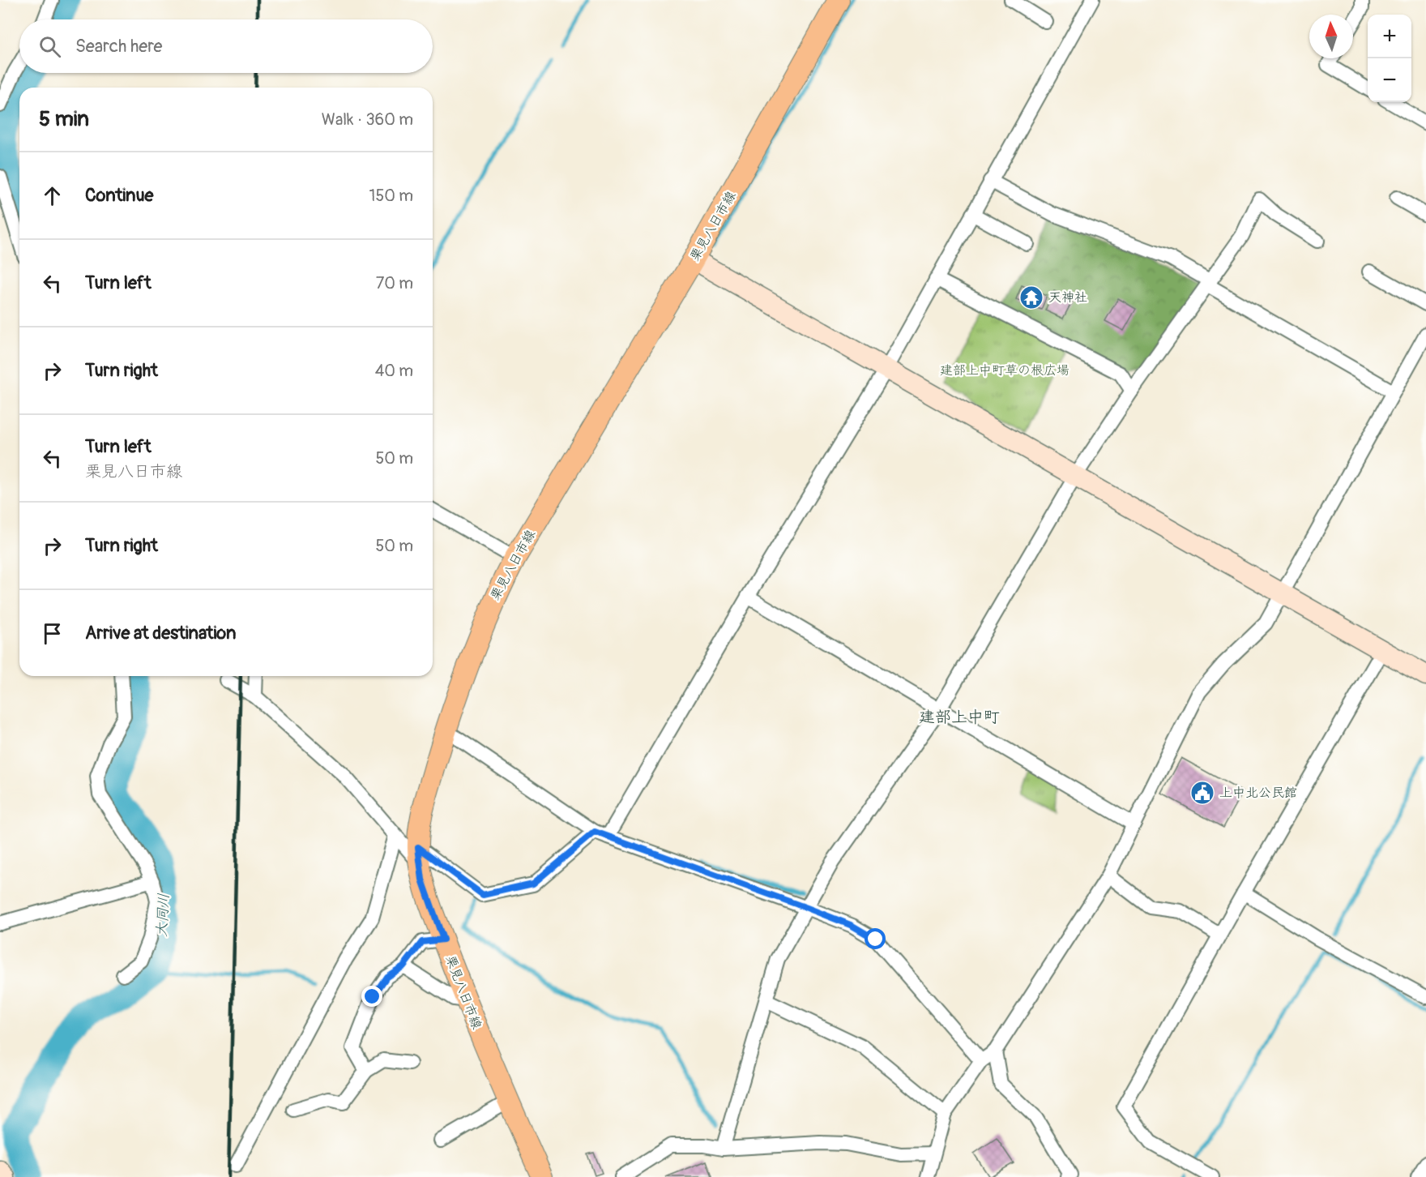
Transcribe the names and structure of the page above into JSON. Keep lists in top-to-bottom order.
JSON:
{
  "streets": {
    "main road": ["栗見八日市線"]
  },
  "districts": ["建部上中町"],
  "water": ["大同川"],
  "parks": ["建部上中町草の根広場"],
  "places": {
    "temple": ["天神社"],
    "public building": ["上中北公民館"]
  },
  "north": "top",
  "page": {
    "map_buttons": ["+", "−"],
    "search": "Search here",
    "heading": ["5 min", "Walk · 360 m"],
    "list": [
      ["Continue", "150 m"],
      ["Turn left", "70 m"],
      ["Turn right", "40 m"],
      ["Turn left", "栗見八日市線", "50 m"],
      ["Turn right", "50 m"],
      "Arrive at destination"
    ]
  }
}
